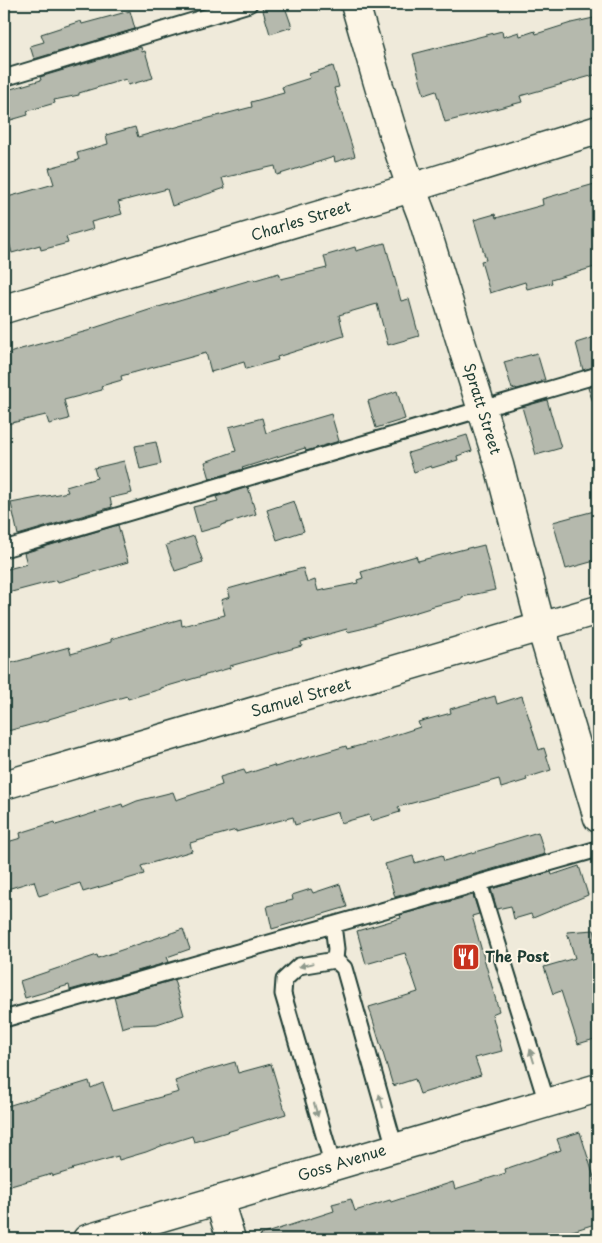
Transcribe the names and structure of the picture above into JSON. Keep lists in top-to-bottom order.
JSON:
{
  "streets": {
    "street": [
      "Charles Street",
      "Spratt Street",
      "Samuel Street",
      "Goss Avenue"
    ]
  },
  "crossings": [
    ["Charles Street", "Spratt Street"],
    ["Spratt Street", "Samuel Street"]
  ],
  "places": {
    "restaurant": ["The Post"]
  }
}
